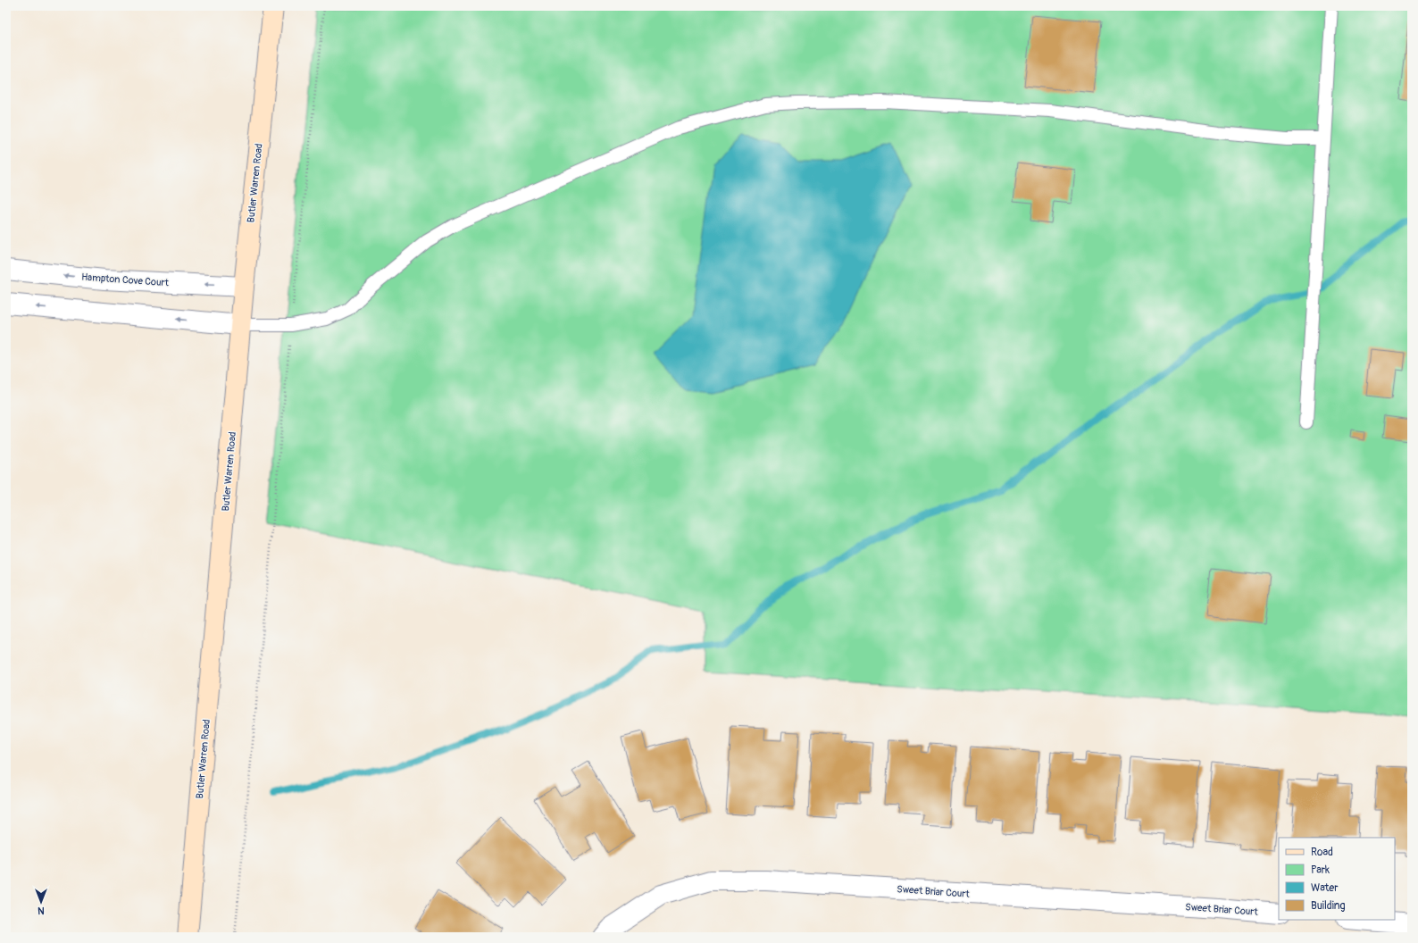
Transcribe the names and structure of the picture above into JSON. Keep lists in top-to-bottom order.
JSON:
{
  "streets": {
    "main road": ["Butler Warren Road"],
    "street": ["Hampton Cove Court", "Sweet Briar Court"]
  },
  "crossings": [
    ["Butler Warren Road", "Hampton Cove Court"]
  ],
  "legend": [
    "Road",
    "Park",
    "Water",
    "Building"
  ],
  "north": "bottom"
}
